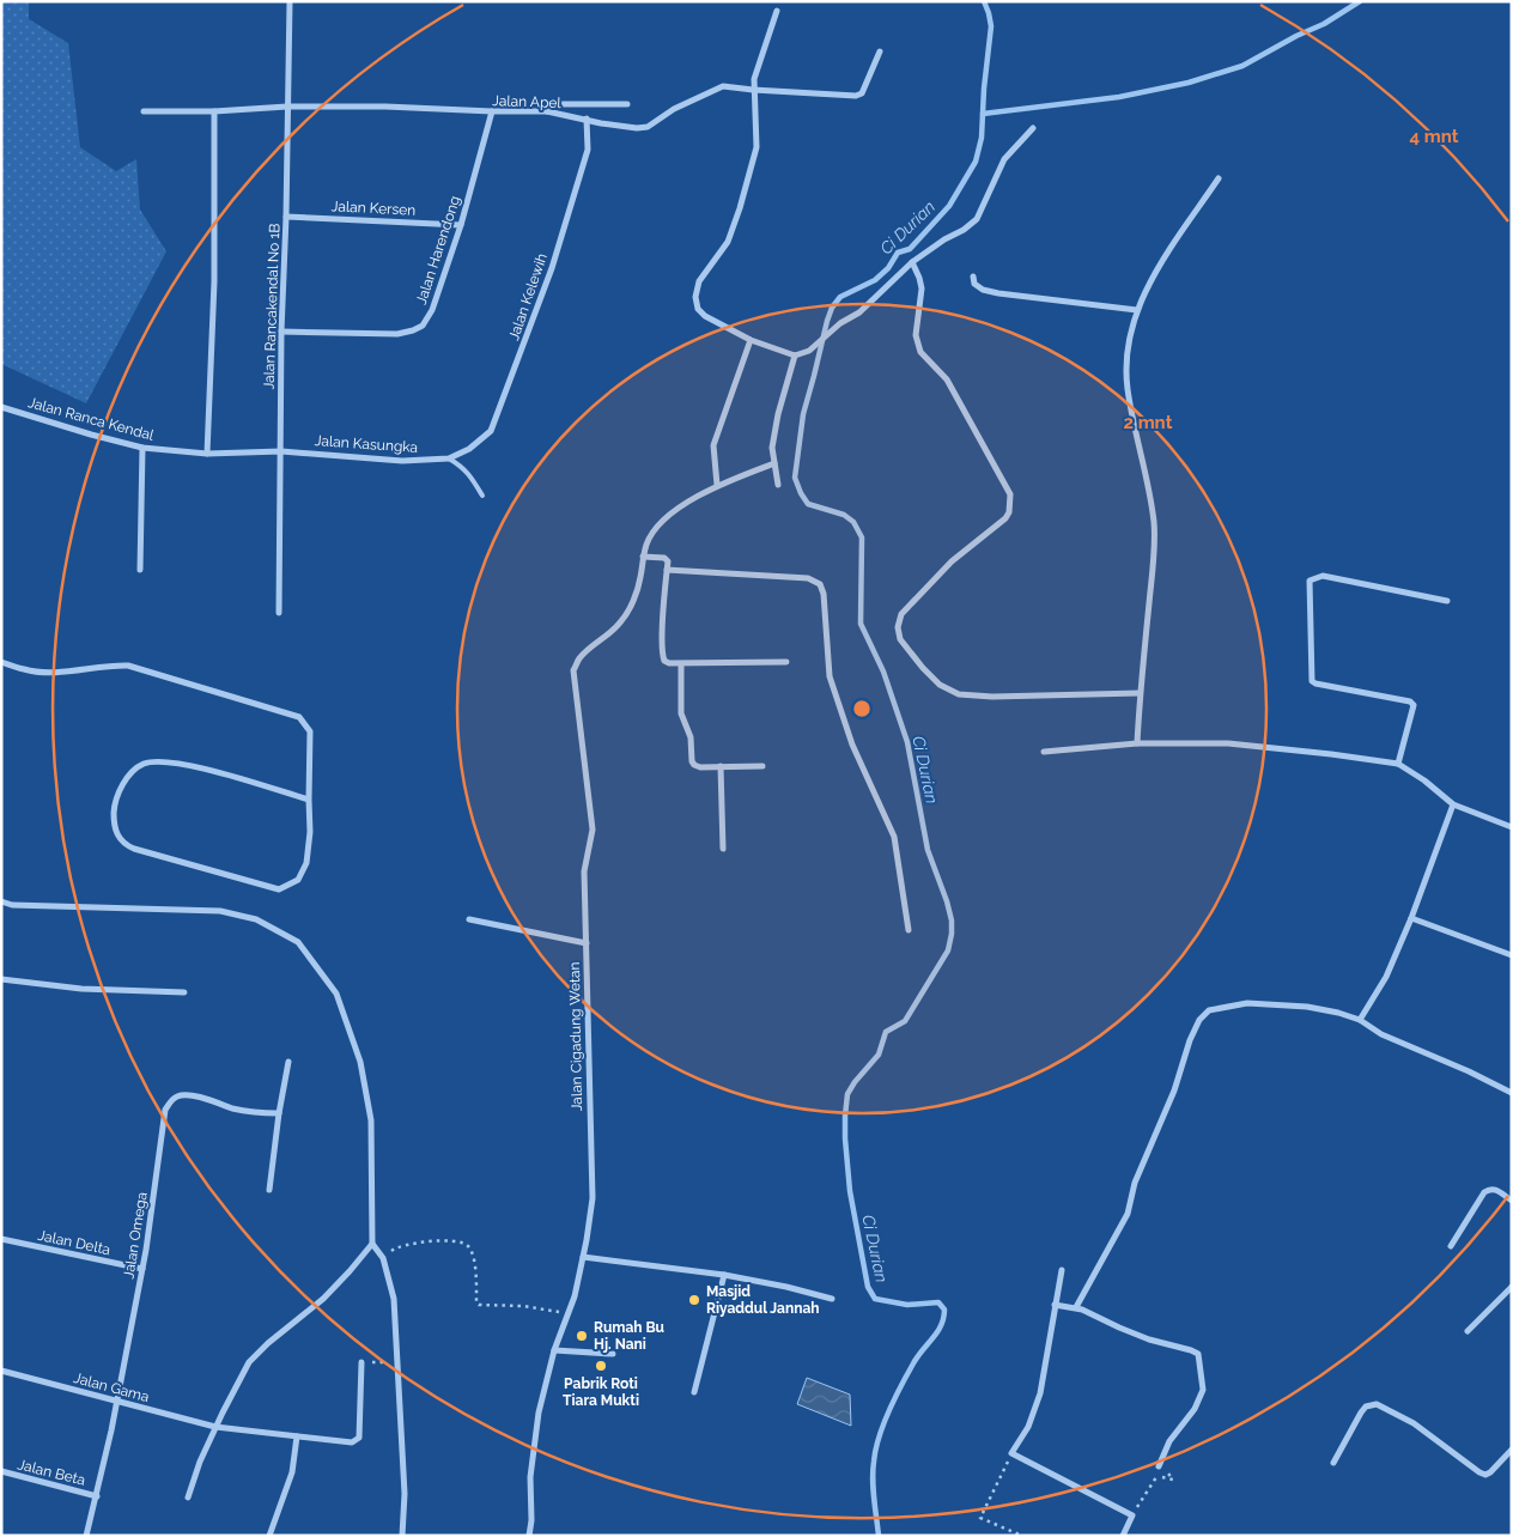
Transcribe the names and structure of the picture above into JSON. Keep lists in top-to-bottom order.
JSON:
{
  "streets": {
    "street": [
      "Jalan Apel",
      "Jalan Kersen",
      "Jalan Harendong",
      "Jalan Kelewih",
      "Jalan Rancakendal No 1B",
      "Jalan Ranca Kendal",
      "Jalan Kasungka",
      "Jalan Cigadung Wetan",
      "Jalan Omega",
      "Jalan Delta",
      "Jalan Gama",
      "Jalan Beta"
    ]
  },
  "crossings": [
    ["Jalan Apel", "Jalan Harendong"],
    ["Jalan Apel", "Jalan Kelewih"],
    ["Jalan Apel", "Jalan Rancakendal No 1B"],
    ["Jalan Kersen", "Jalan Harendong"],
    ["Jalan Kersen", "Jalan Rancakendal No 1B"],
    ["Jalan Harendong", "Jalan Rancakendal No 1B"],
    ["Jalan Kelewih", "Jalan Kasungka"],
    ["Jalan Rancakendal No 1B", "Jalan Ranca Kendal"],
    ["Jalan Rancakendal No 1B", "Jalan Kasungka"],
    ["Jalan Ranca Kendal", "Jalan Kasungka"],
    ["Jalan Omega", "Jalan Delta"],
    ["Jalan Omega", "Jalan Gama"],
    ["Jalan Omega", "Jalan Beta"]
  ],
  "water": ["Ci Durian"],
  "places": ["Masjid Riyaddul Jannah", "Rumah Bu Hj. Nani", "Pabrik Roti Tiara Mukti"],
  "rings": ["4 mnt", "2 mnt"]
}
